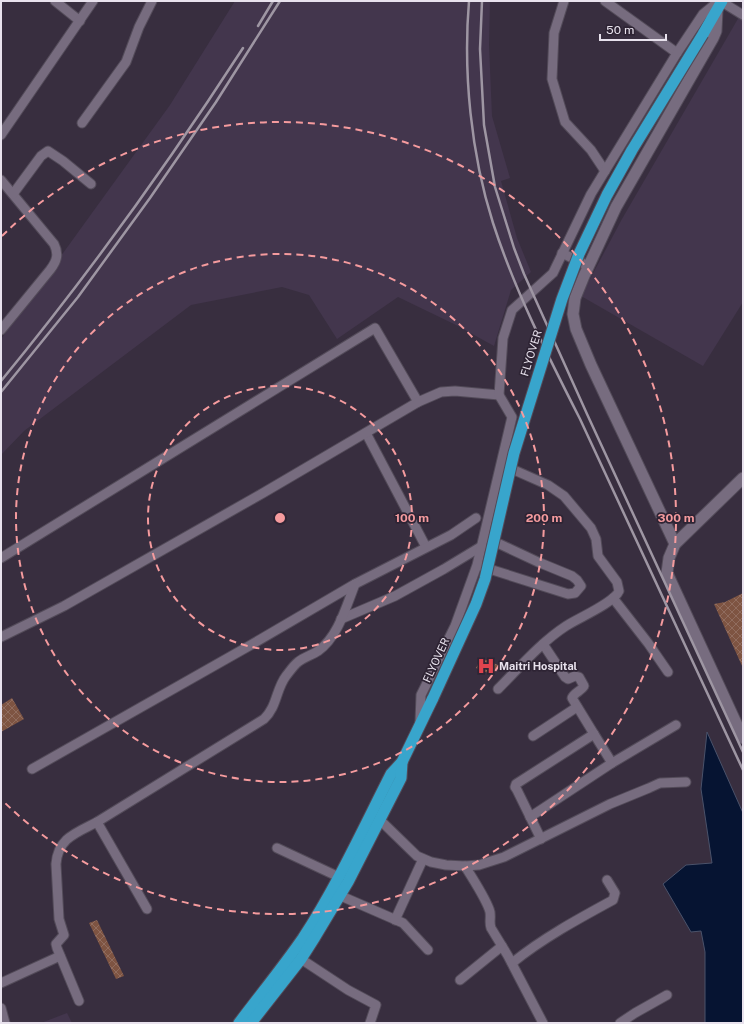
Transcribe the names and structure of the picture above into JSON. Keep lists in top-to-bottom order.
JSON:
{
  "streets": {
    "highway": ["FLYOVER"]
  },
  "places": {
    "hospital": ["Maitri Hospital"]
  },
  "scale_bar": "50 m",
  "rings": ["100 m", "200 m", "300 m"]
}
